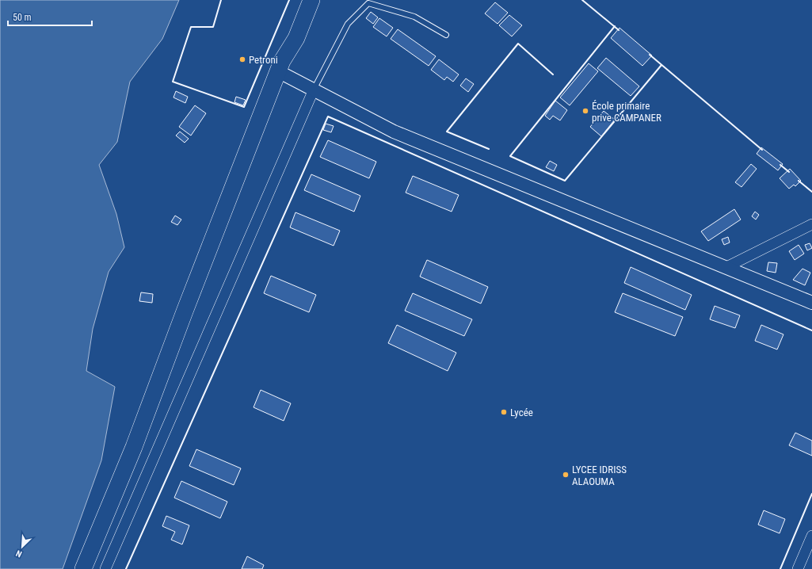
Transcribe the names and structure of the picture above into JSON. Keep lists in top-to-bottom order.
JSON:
{
  "places": [
    "Petroni",
    "École primaire prive CAMPANER",
    "Lycée",
    "LYCEE IDRISS ALAOUMA"
  ],
  "scale_bar": "50 m",
  "north": "bottom left"
}
